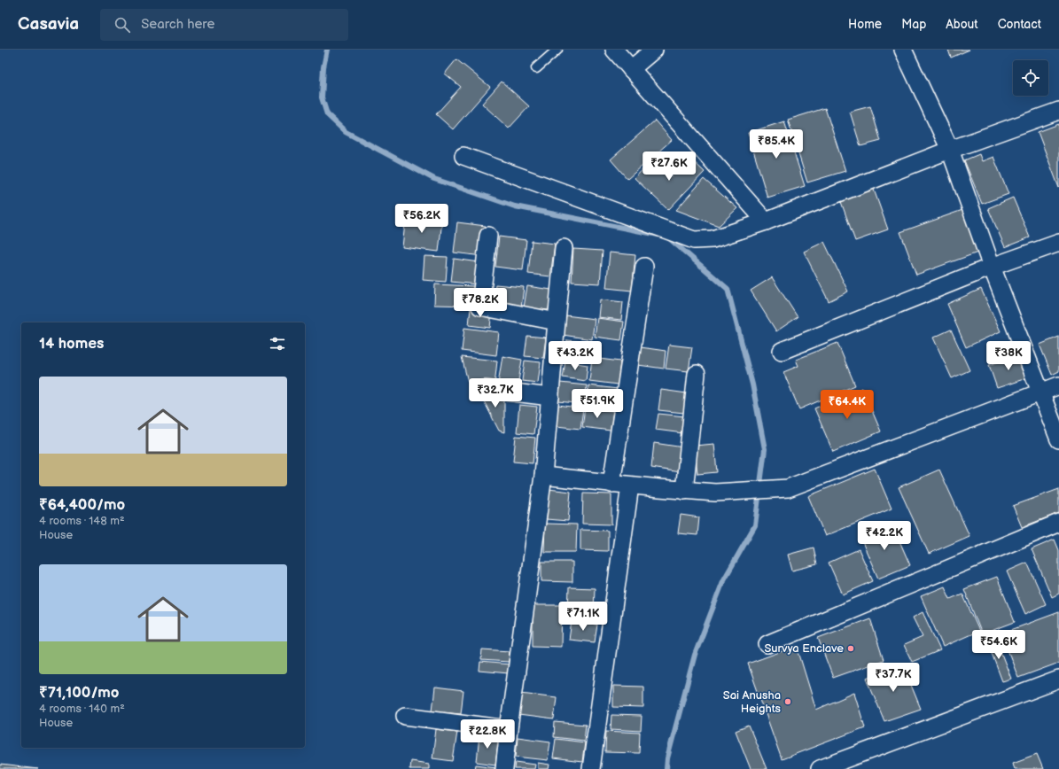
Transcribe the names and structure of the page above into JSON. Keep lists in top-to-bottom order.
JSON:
{
  "places": ["Survya Enclave", "Sai Anusha Heights"],
  "page": {
    "header": "Casavia",
    "search": "Search here",
    "nav": [
      "Home",
      "Map",
      "About",
      "Contact"
    ],
    "price": [
      "₹85.4K",
      "₹27.6K",
      "₹56.2K",
      "₹78.2K",
      "₹43.2K",
      "₹38K",
      "₹32.7K",
      "₹51.9K",
      "₹64.4K",
      "₹42.2K",
      "₹71.1K",
      "₹54.6K",
      "₹37.7K",
      "₹22.8K"
    ],
    "heading": "14 homes",
    "list": [
      {
        "name": "₹64,400/mo",
        "note": "4 rooms · 148 m² · House"
      },
      {
        "name": "₹71,100/mo",
        "note": "4 rooms · 140 m² · House"
      }
    ]
  }
}
